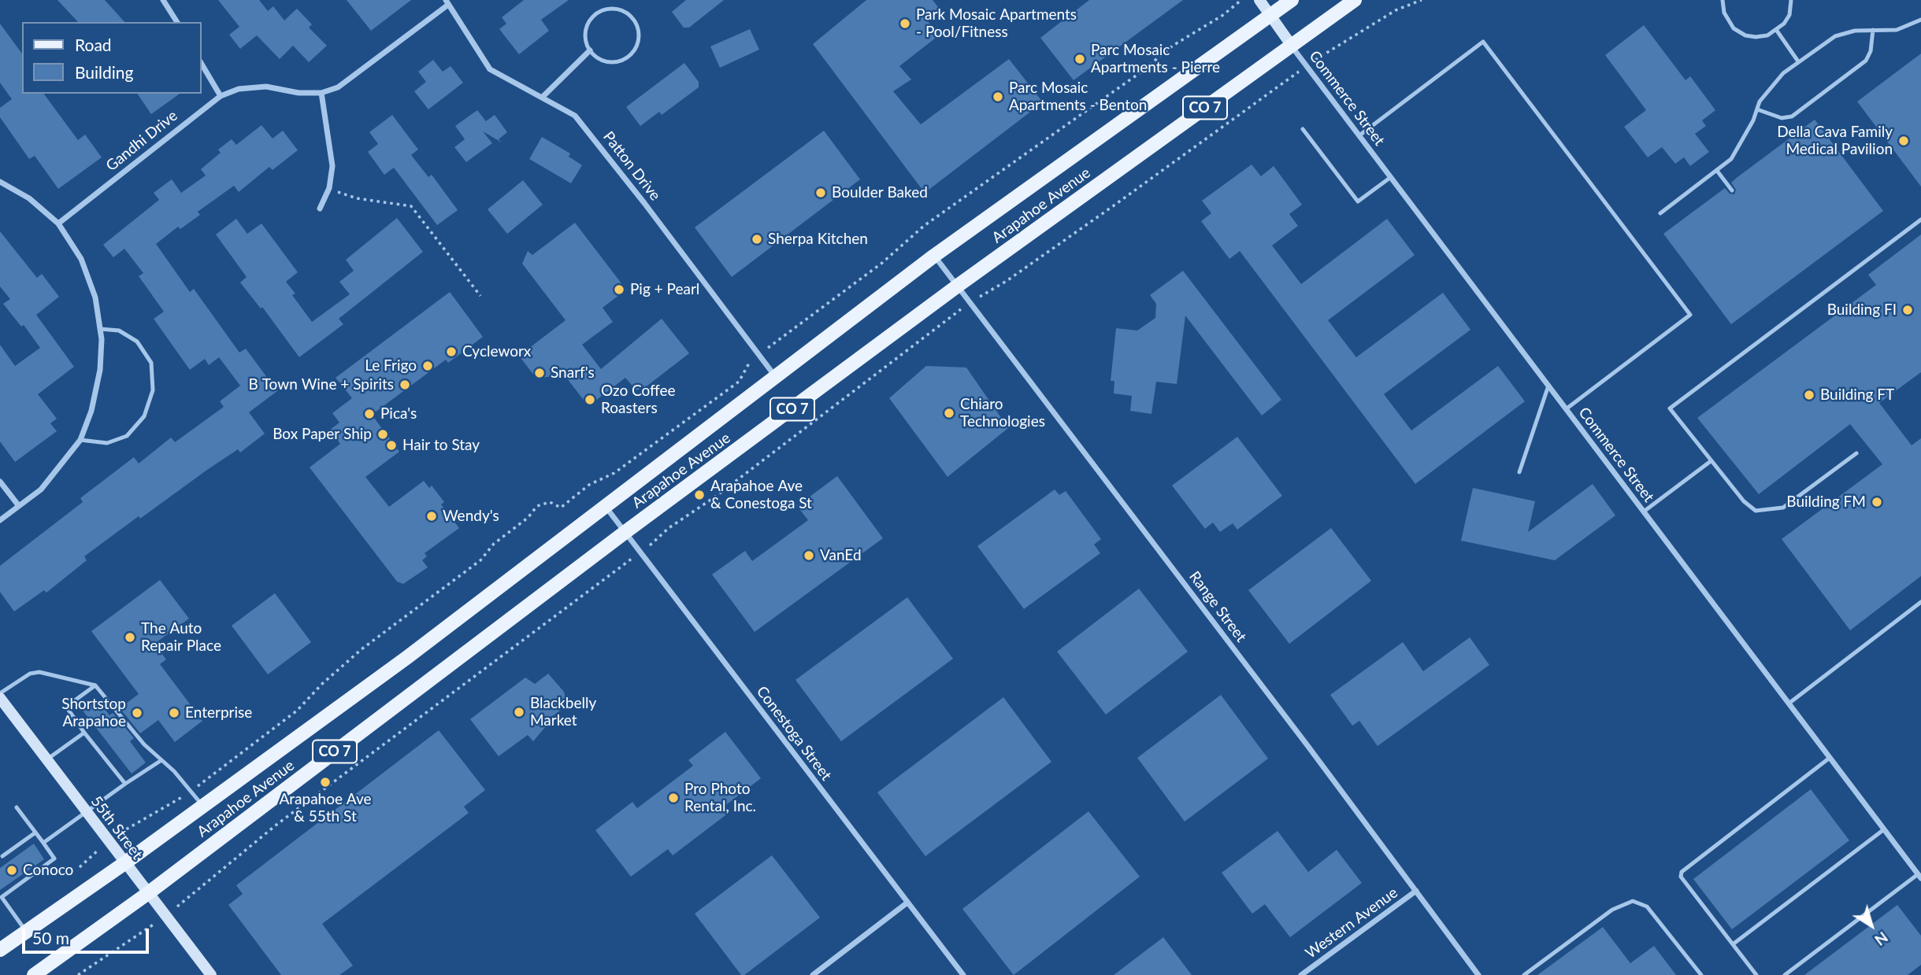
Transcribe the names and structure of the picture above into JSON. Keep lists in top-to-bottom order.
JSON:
{
  "streets": {
    "main road": ["CO 7", "Arapahoe Avenue", "55th Street"],
    "street": [
      "Commerce Street",
      "Gandhi Drive",
      "Patton Drive",
      "Range Street",
      "Conestoga Street",
      "Western Avenue"
    ]
  },
  "crossings": [
    ["Commerce Street", "Arapahoe Avenue"],
    ["Gandhi Drive", "Patton Drive"],
    ["Patton Drive", "Arapahoe Avenue"],
    ["Arapahoe Avenue", "Range Street"],
    ["Arapahoe Avenue", "Conestoga Street"],
    ["Arapahoe Avenue", "55th Street"],
    ["Range Street", "Western Avenue"]
  ],
  "places": [
    "Park Mosaic Apartments - Pool/Fitness",
    "Parc Mosaic Apartments - Pierre",
    "Parc Mosaic Apartments - Benton",
    "Della Cava Family Medical Pavilion",
    "Boulder Baked",
    "Sherpa Kitchen",
    "Pig + Pearl",
    "Building FI",
    "Cycleworx",
    "Le Frigo",
    "Snarf's",
    "B Town Wine + Spirits",
    "Building FT",
    "Ozo Coffee Roasters",
    "Chiaro Technologies",
    "Pica's",
    "Box Paper Ship",
    "Hair to Stay",
    "Arapahoe Ave & Conestoga St",
    "Building FM",
    "Wendy's",
    "VanEd",
    "The Auto Repair Place",
    "Blackbelly Market",
    "Shortstop Arapahoe",
    "Enterprise",
    "Arapahoe Ave & 55th St",
    "Pro Photo Rental, Inc.",
    "Conoco"
  ],
  "legend": ["Road", "Building"],
  "scale_bar": "50 m",
  "north": "bottom right"
}
